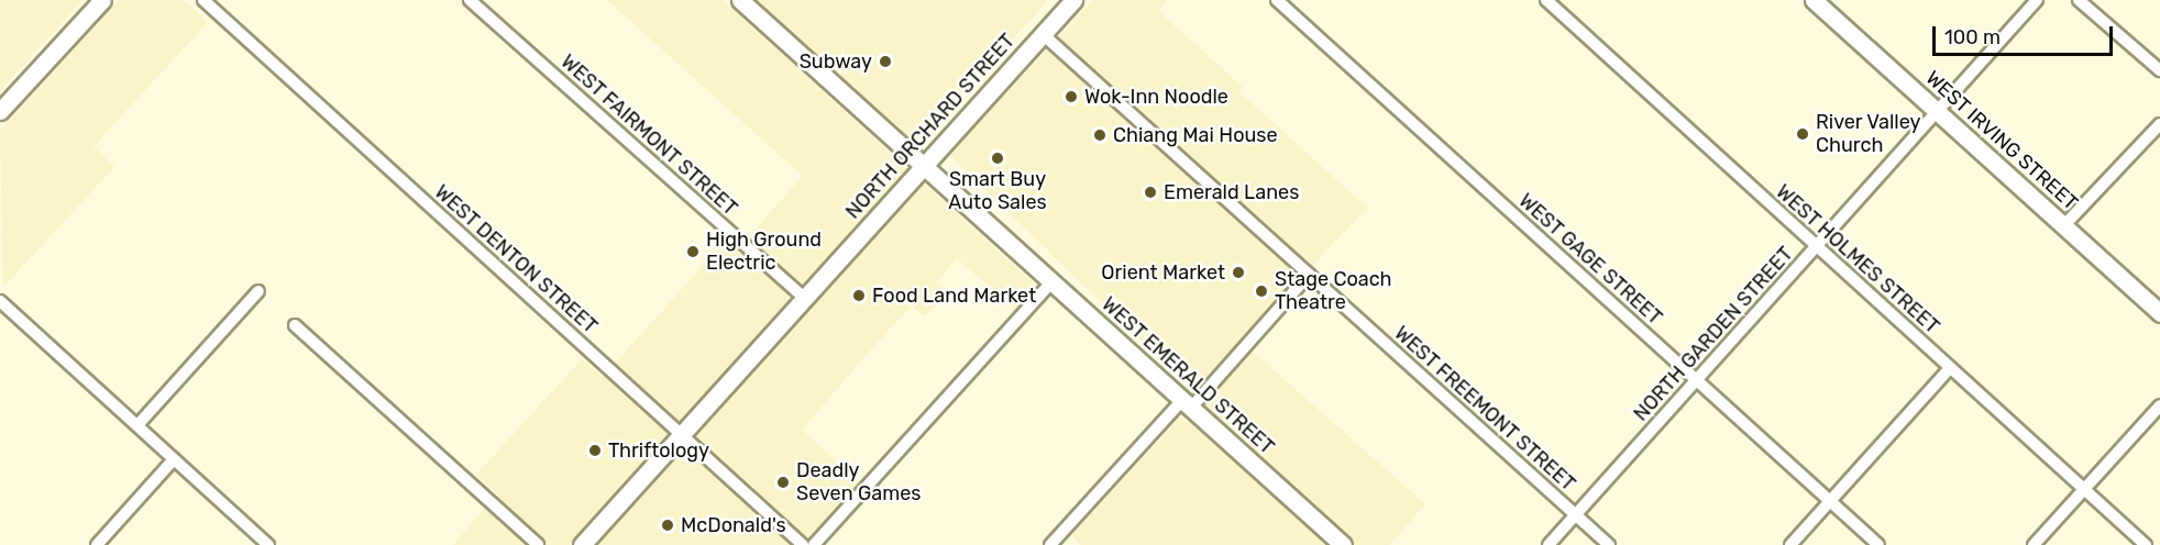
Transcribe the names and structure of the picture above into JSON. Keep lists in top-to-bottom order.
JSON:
{
  "streets": {
    "street": [
      "NORTH ORCHARD STREET",
      "WEST FAIRMONT STREET",
      "WEST IRVING STREET",
      "WEST DENTON STREET",
      "WEST GAGE STREET",
      "WEST HOLMES STREET",
      "NORTH GARDEN STREET",
      "WEST EMERALD STREET",
      "WEST FREEMONT STREET"
    ]
  },
  "crossings": [
    ["NORTH ORCHARD STREET", "WEST FAIRMONT STREET"],
    ["NORTH ORCHARD STREET", "WEST DENTON STREET"],
    ["NORTH ORCHARD STREET", "WEST EMERALD STREET"],
    ["NORTH ORCHARD STREET", "WEST FREEMONT STREET"],
    ["WEST IRVING STREET", "NORTH GARDEN STREET"],
    ["WEST GAGE STREET", "NORTH GARDEN STREET"],
    ["WEST HOLMES STREET", "NORTH GARDEN STREET"],
    ["NORTH GARDEN STREET", "WEST FREEMONT STREET"]
  ],
  "places": [
    "Subway",
    "Wok-Inn Noodle",
    "River Valley Church",
    "Chiang Mai House",
    "Smart Buy Auto Sales",
    "Emerald Lanes",
    "High Ground Electric",
    "Orient Market",
    "Stage Coach Theatre",
    "Food Land Market",
    "Thriftology",
    "Deadly Seven Games",
    "McDonald's"
  ],
  "scale_bar": "100 m"
}
